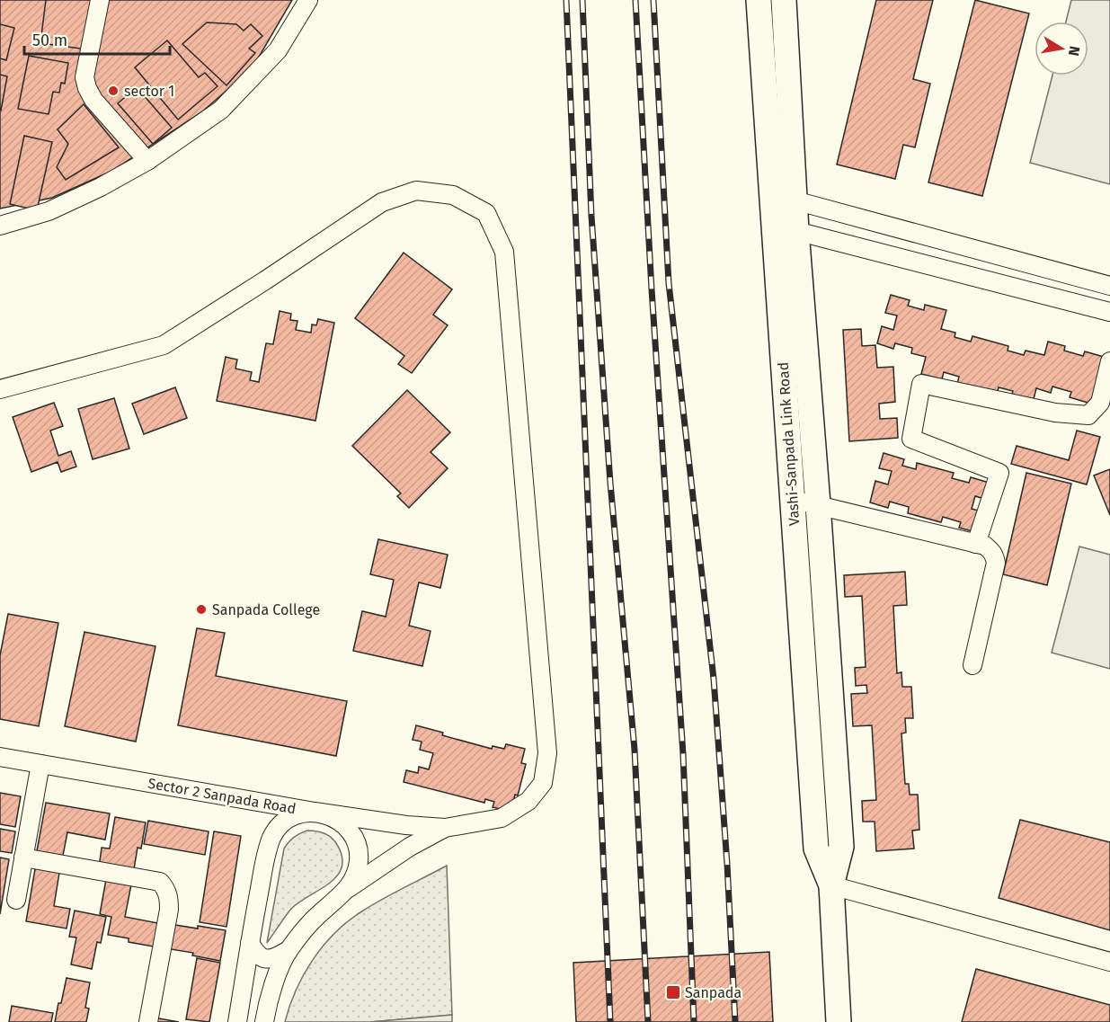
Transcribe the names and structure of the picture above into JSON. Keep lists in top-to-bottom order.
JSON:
{
  "streets": {
    "main road": ["Vashi-Sanpada Link Road"],
    "street": ["Sector 2 Sanpada Road"]
  },
  "places": {
    "other": ["sector 1", "Sanpada College"],
    "transit": ["Sanpada"]
  },
  "scale_bar": "50 m",
  "north": "right"
}
